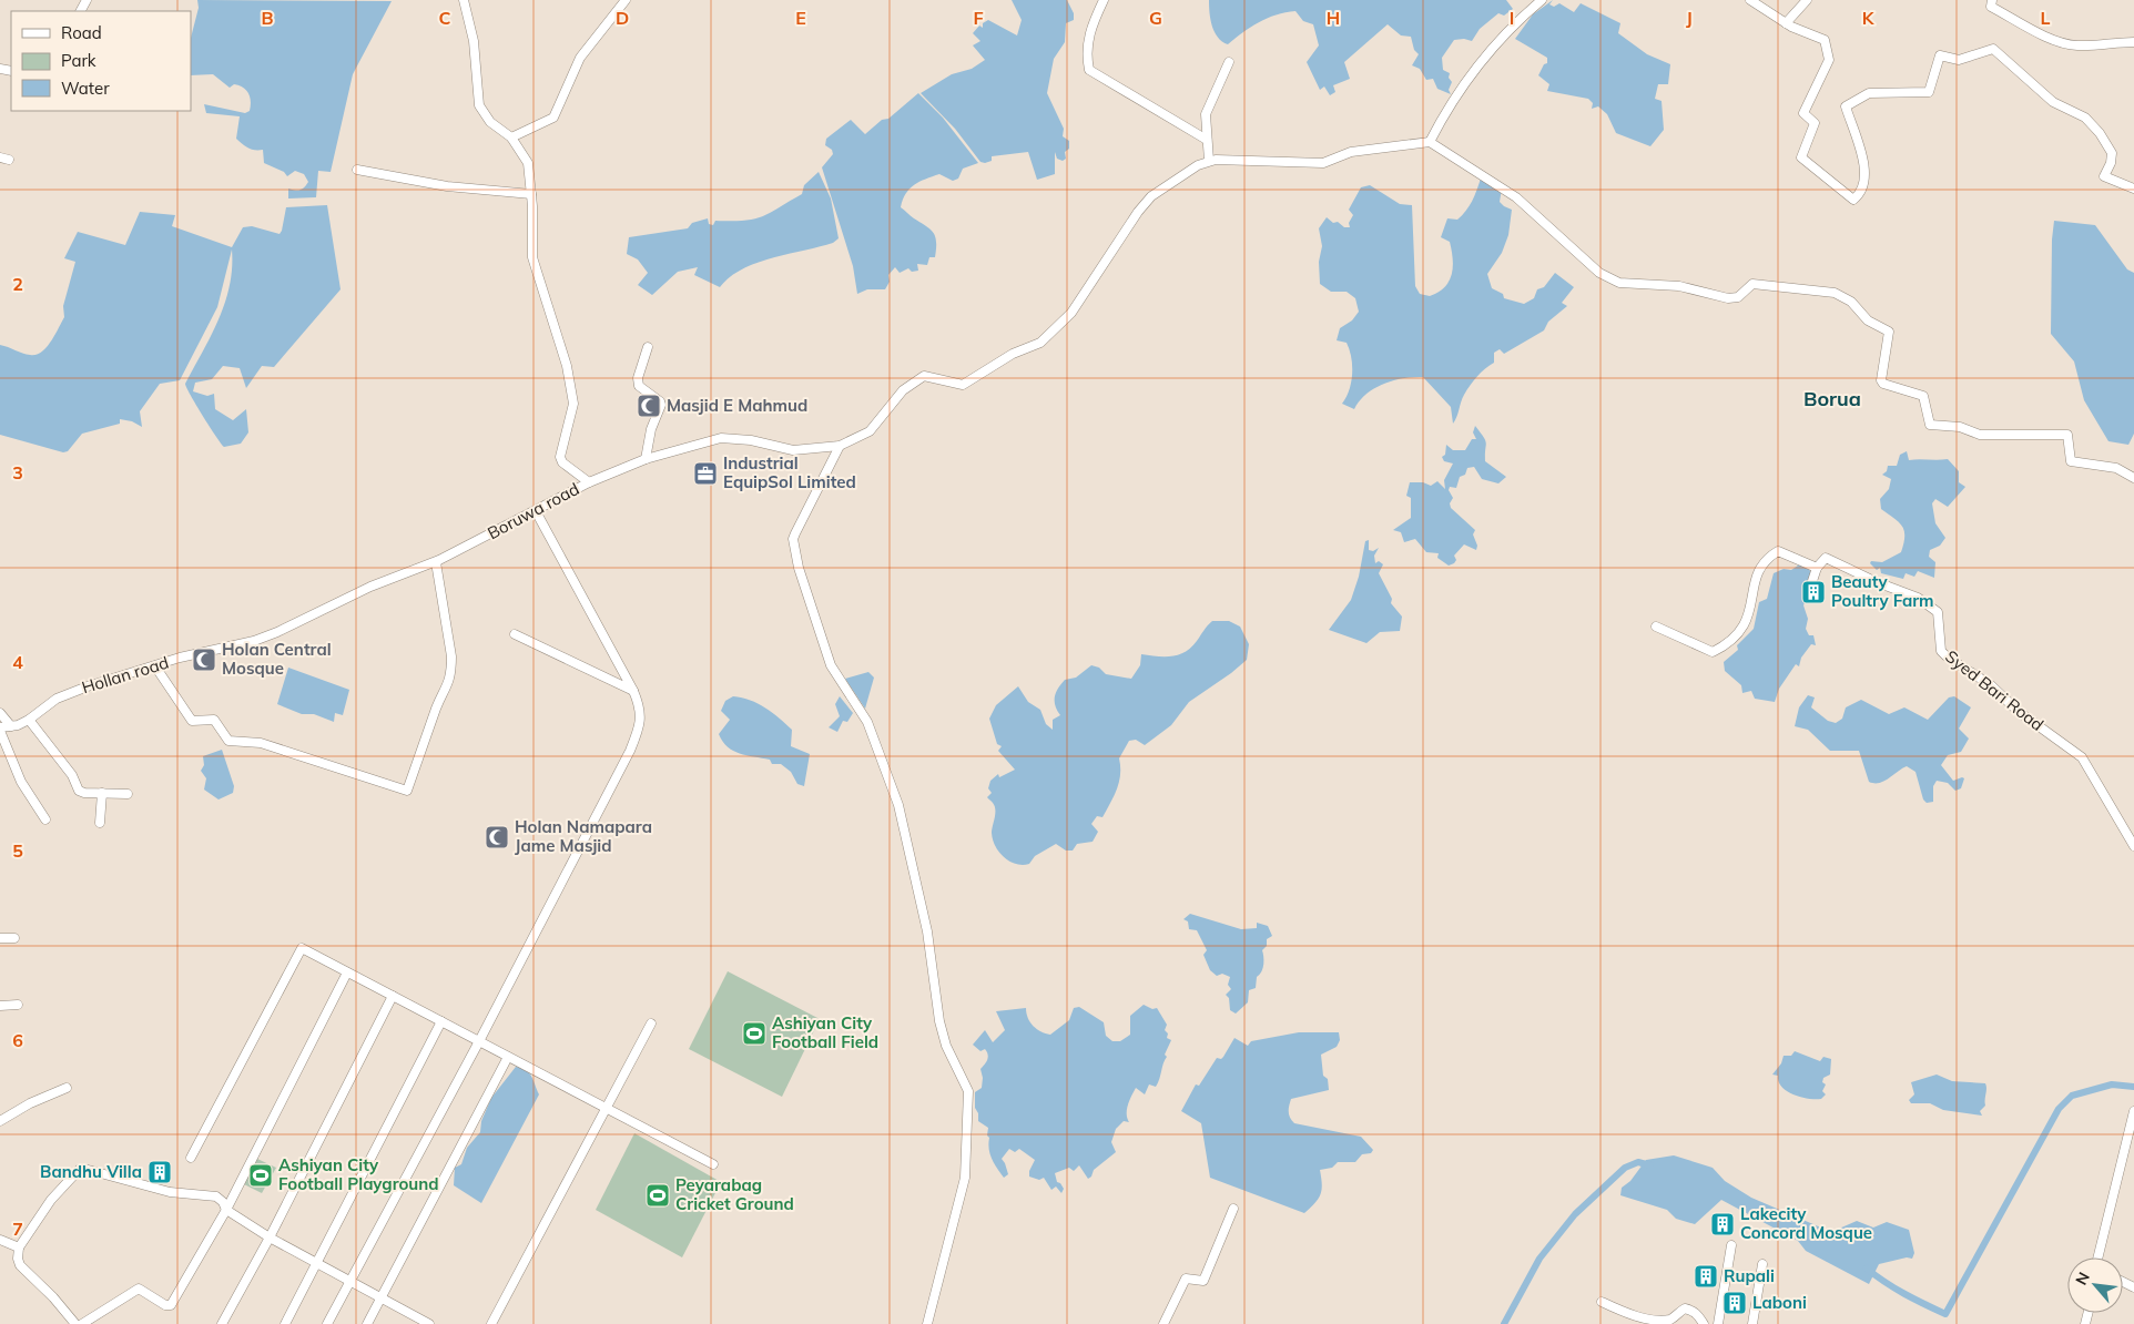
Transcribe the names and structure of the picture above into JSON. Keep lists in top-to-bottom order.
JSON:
{
  "streets": {
    "street": ["Boruwa road", "Hollan road", "Syed Bari Road"]
  },
  "crossings": [
    ["Boruwa road", "Hollan road"]
  ],
  "districts": ["Borua"],
  "places": {
    "mosque": ["Masjid E Mahmud", "Holan Central Mosque", "Holan Namapara Jame Masjid"],
    "office": ["Industrial EquipSol Limited"],
    "building": [
      "Beauty Poultry Farm",
      "Bandhu Villa",
      "Lakecity Concord Mosque",
      "Rupali",
      "Laboni"
    ],
    "sports": ["Ashiyan City Football Field", "Ashiyan City Football Playground", "Peyarabag Cricket Ground"]
  },
  "legend": ["Road", "Park", "Water"],
  "north": "top left",
  "grid": {
    "columns": [
      "B",
      "C",
      "D",
      "E",
      "F",
      "G",
      "H",
      "I",
      "J",
      "K",
      "L"
    ],
    "rows": [
      "2",
      "3",
      "4",
      "5",
      "6",
      "7"
    ]
  }
}
